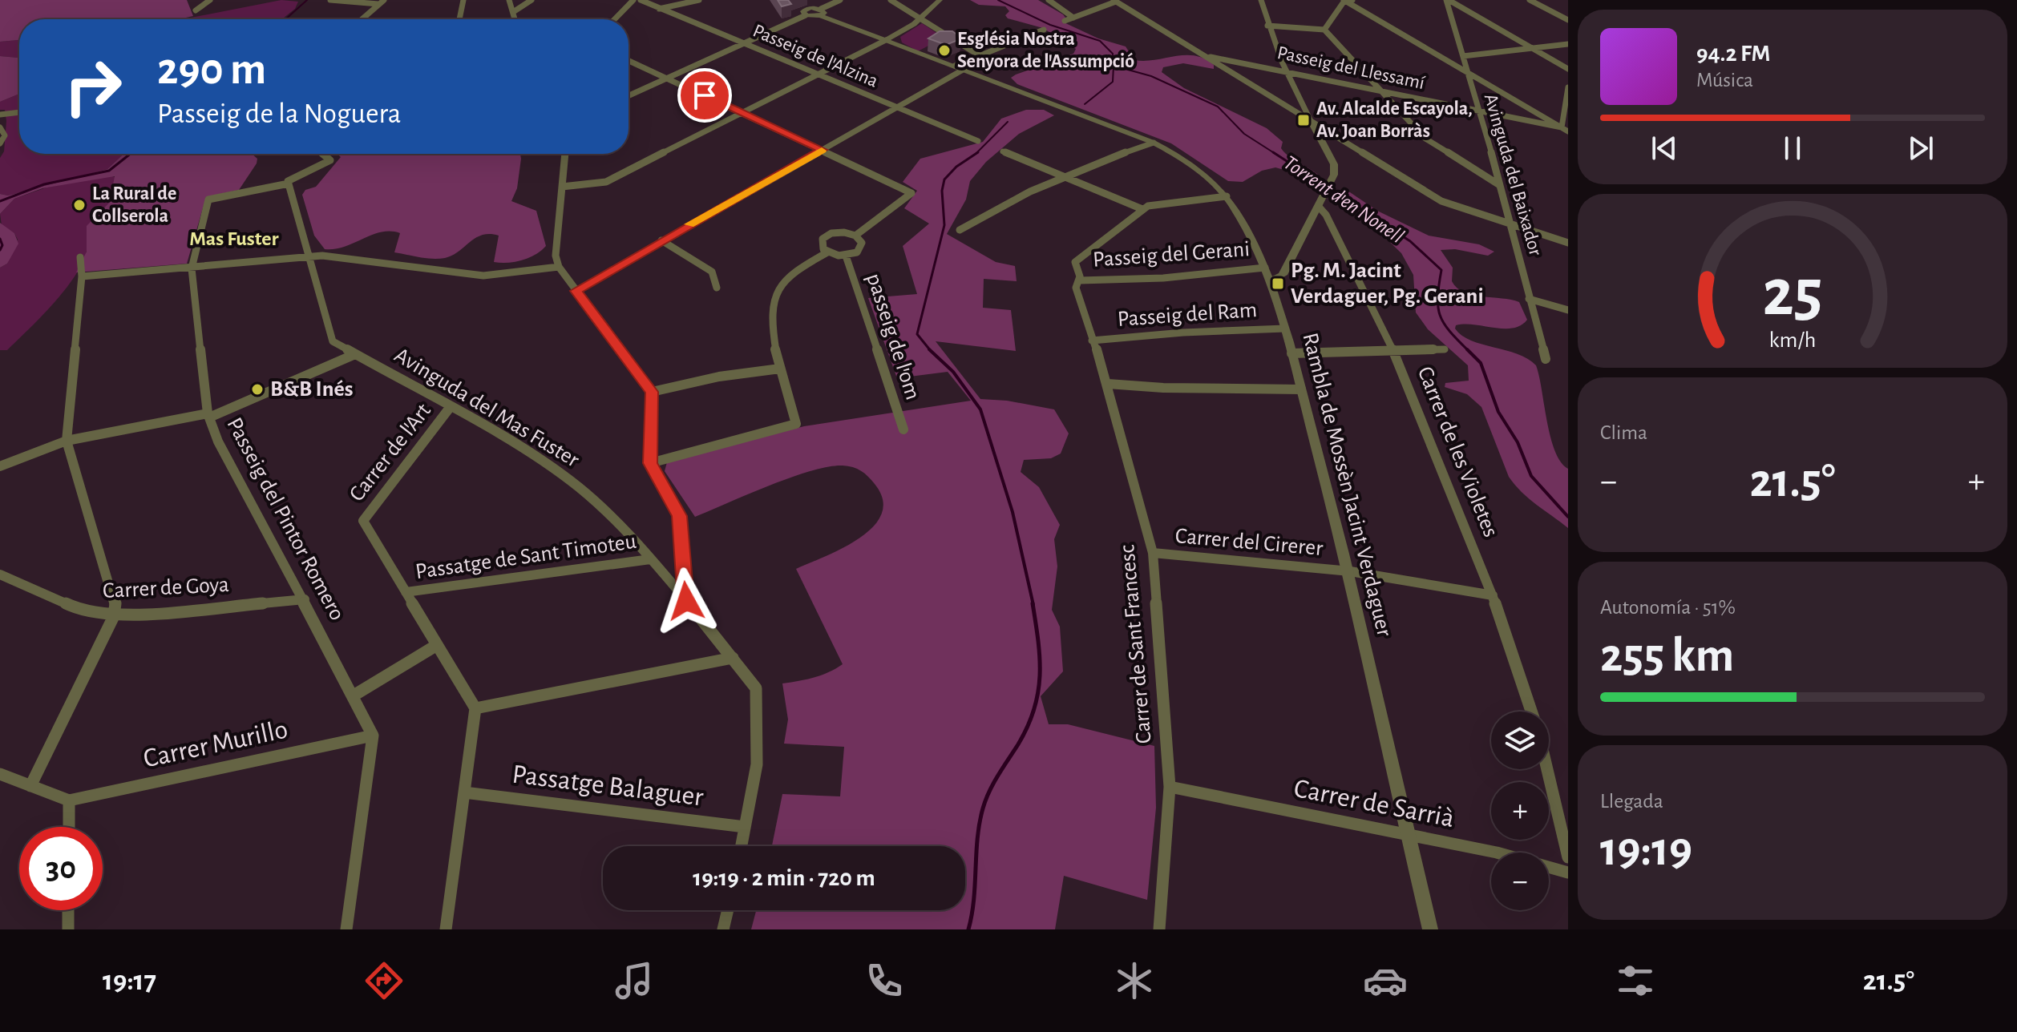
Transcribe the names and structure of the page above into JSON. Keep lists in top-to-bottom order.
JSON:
{
  "streets": {
    "street": [
      "Passeig de l'Alzina",
      "Passeig del Llessamí",
      "Avinguda del Baixador",
      "Passeig del Gerani",
      "Passeig del Ram",
      "passeig de l'om",
      "Avinguda del Mas Fuster",
      "Carrer de les Violetes",
      "Carrer de l'Art",
      "Rambla de Mossèn Jacint Verdaguer",
      "Passeig del Pintor Romero",
      "Carrer del Cirerer",
      "Passatge de Sant Timoteu",
      "Carrer de Goya",
      "Carrer de Sant Francesc",
      "Carrer Murillo",
      "Passatge Balaguer",
      "Carrer de Sarrià"
    ]
  },
  "crossings": [
    ["Passeig del Llessamí", "Avinguda del Baixador"],
    ["Passeig del Gerani", "Rambla de Mossèn Jacint Verdaguer"],
    ["Passeig del Gerani", "Carrer de Sant Francesc"],
    ["Passeig del Ram", "Rambla de Mossèn Jacint Verdaguer"],
    ["Passeig del Ram", "Carrer de Sant Francesc"],
    ["Avinguda del Mas Fuster", "Carrer de l'Art"],
    ["Avinguda del Mas Fuster", "Passeig del Pintor Romero"],
    ["Avinguda del Mas Fuster", "Passatge de Sant Timoteu"],
    ["Avinguda del Mas Fuster", "Passatge Balaguer"],
    ["Carrer de les Violetes", "Carrer del Cirerer"],
    ["Carrer de l'Art", "Passatge de Sant Timoteu"],
    ["Rambla de Mossèn Jacint Verdaguer", "Carrer del Cirerer"],
    ["Rambla de Mossèn Jacint Verdaguer", "Carrer de Sarrià"],
    ["Passeig del Pintor Romero", "Carrer de Goya"],
    ["Passeig del Pintor Romero", "Carrer Murillo"],
    ["Carrer del Cirerer", "Carrer de Sant Francesc"],
    ["Carrer de Sant Francesc", "Carrer de Sarrià"]
  ],
  "districts": ["Mas Fuster"],
  "water": ["Torrent d'en Nonell"],
  "places": {
    "other": ["Església Nostra Senyora de l'Assumpció", "La Rural de Collserola", "B&B Inés"],
    "transit": ["Av. Alcalde Escayola, Av. Joan Borràs", "Pg. M. Jacint Verdaguer, Pg. Gerani"]
  },
  "page": {
    "turn": ["290 m", "Passeig de la Noguera"],
    "song": ["94.2 FM", "Música"],
    "tile": [
      "Clima",
      ["Autonomía · 51%", "255 km"],
      ["Llegada", "19:19"]
    ],
    "heat": ["−", "21.5°", "+"],
    "map_buttons": ["+", "−"],
    "limit": "30",
    "trip": "19:19 · 2 min · 720 m",
    "tabs": ["19:17", "21.5°"],
    "gauge": ["25", "km/h"]
  }
}
